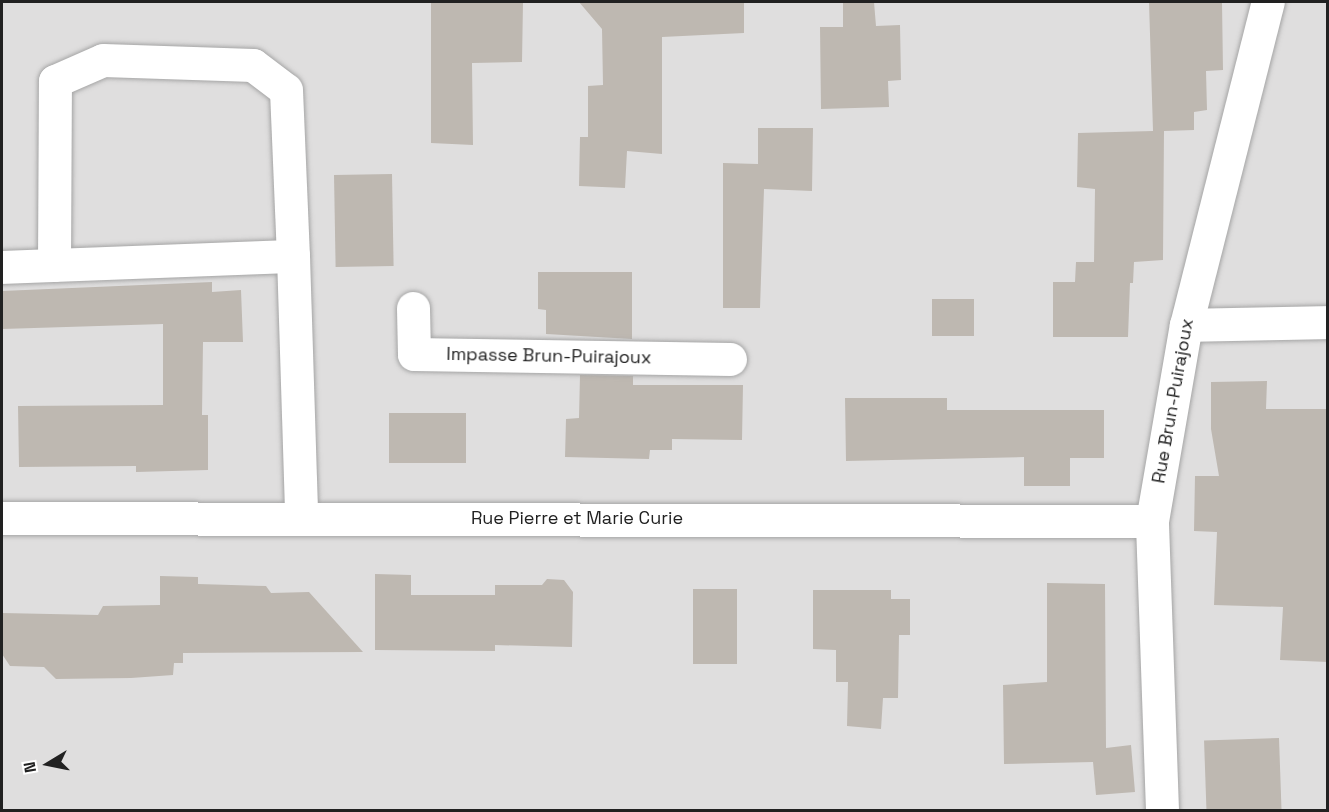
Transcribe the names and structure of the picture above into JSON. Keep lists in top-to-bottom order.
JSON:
{
  "streets": {
    "street": ["Impasse Brun-Puirajoux", "Rue Brun-Puirajoux", "Rue Pierre et Marie Curie"]
  },
  "crossings": [
    ["Rue Brun-Puirajoux", "Rue Pierre et Marie Curie"]
  ],
  "north": "left"
}
